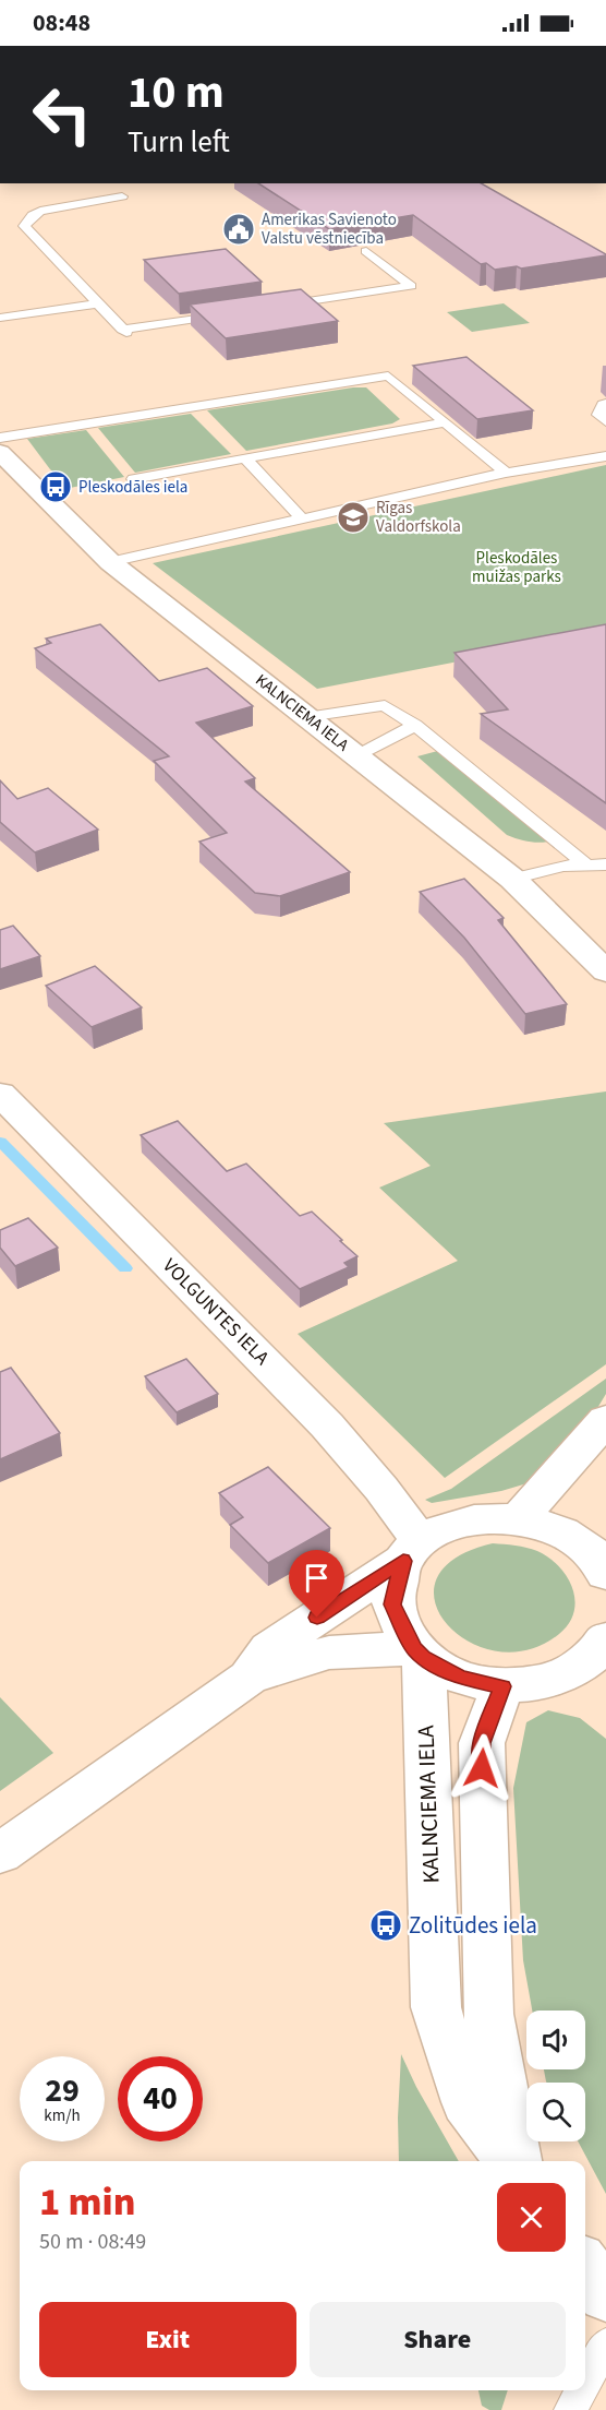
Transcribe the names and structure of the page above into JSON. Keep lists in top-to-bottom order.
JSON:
{
  "streets": {
    "street": ["KALNCIEMA IELA", "VOLGUNTES IELA"]
  },
  "parks": ["Pleskodāles muižas parks"],
  "places": {
    "public building": ["Amerikas Savienoto Valstu vēstniecība"],
    "bus stop": ["Pleskodāles iela", "Zolitūdes iela"],
    "school or university": ["Rīgas Valdorfskola"]
  },
  "page": {
    "status": "08:48",
    "turn": ["10 m", "Turn left"],
    "speed": "29 km/h",
    "limit": "40",
    "heading": ["1 min", "50 m · 08:49"],
    "buttons": ["Exit", "Share"]
  }
}
